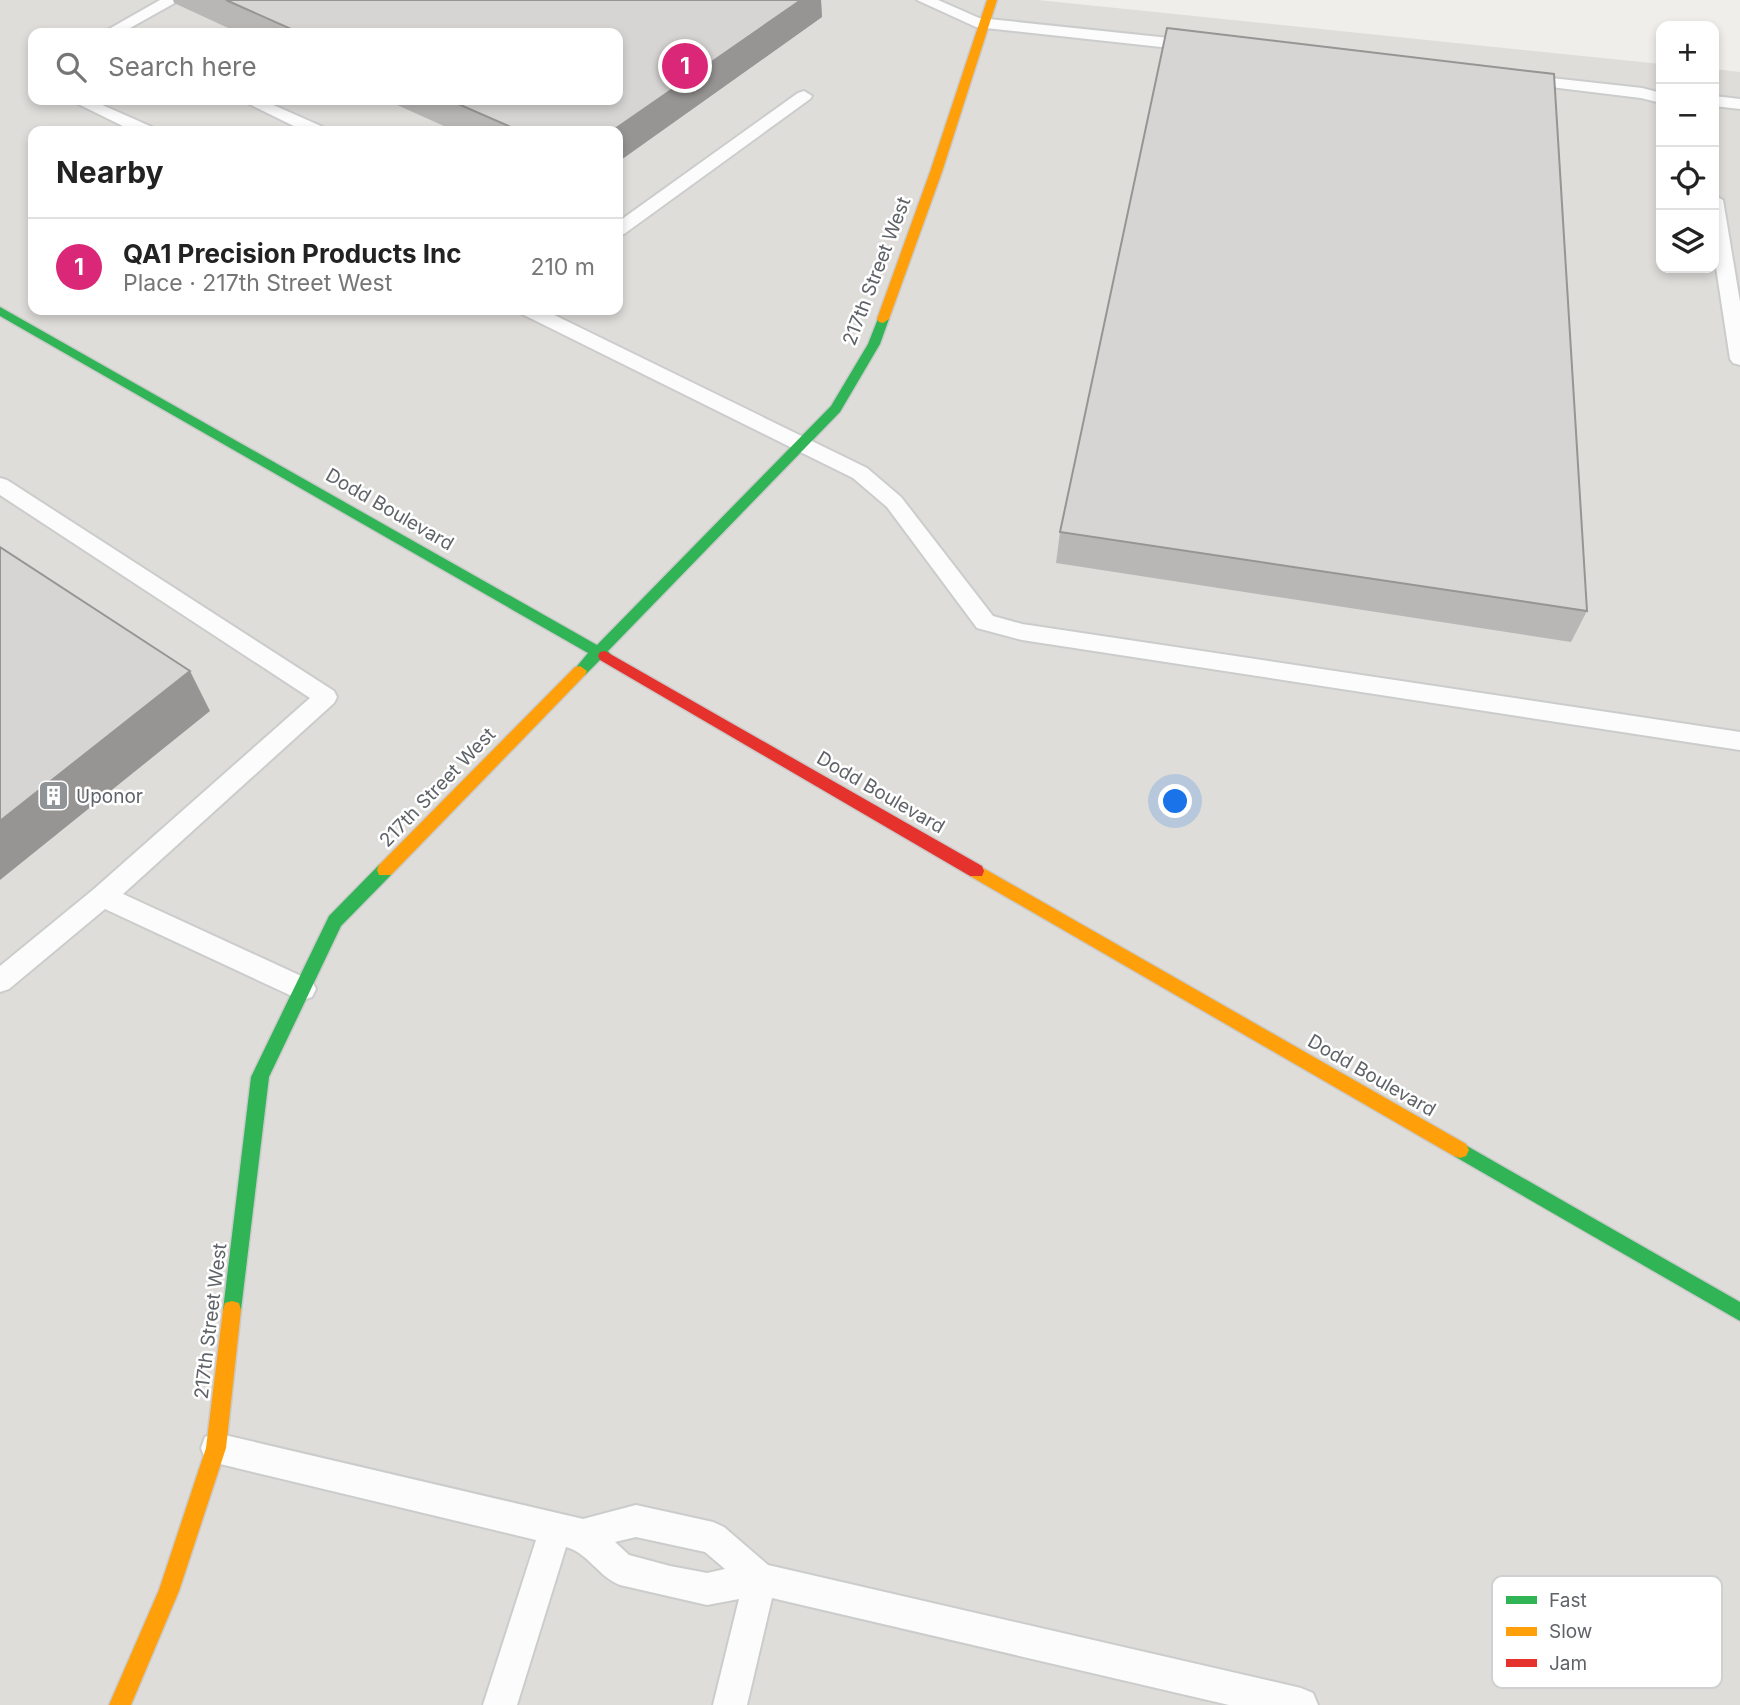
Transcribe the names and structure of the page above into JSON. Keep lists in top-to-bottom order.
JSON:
{
  "streets": {
    "street": ["217th Street West", "Dodd Boulevard"]
  },
  "crossings": [
    ["217th Street West", "Dodd Boulevard"]
  ],
  "places": {
    "building": ["Uponor"]
  },
  "legend": ["Fast", "Slow", "Jam"],
  "page": {
    "map_buttons": ["+", "−"],
    "search": "Search here",
    "pins": "1",
    "heading": "Nearby",
    "list": [
      {
        "mark": "1",
        "name": "QA1 Precision Products Inc",
        "note": "Place · 217th Street West",
        "value": "210 m"
      }
    ]
  }
}
